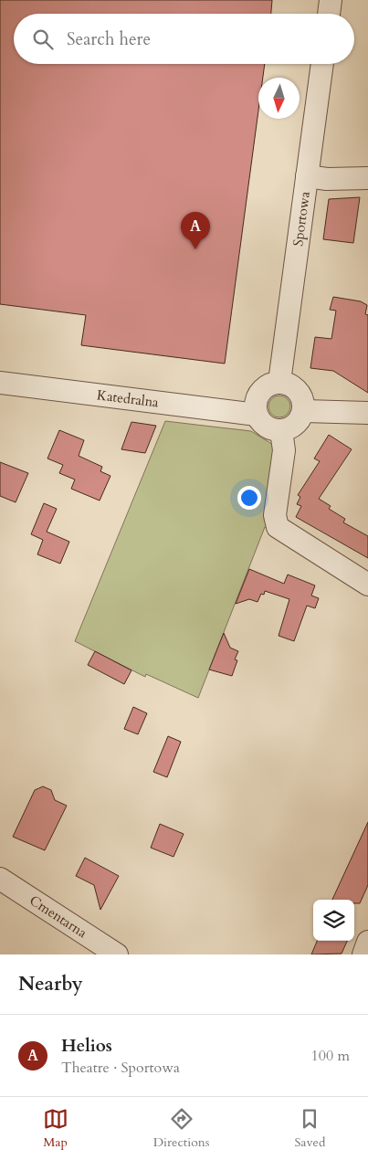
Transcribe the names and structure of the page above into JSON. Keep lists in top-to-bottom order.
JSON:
{
  "streets": {
    "street": ["Sportowa", "Katedralna", "Cmentarna"]
  },
  "crossings": [
    ["Sportowa", "Katedralna"]
  ],
  "north": "bottom",
  "page": {
    "search": "Search here",
    "pins": "A",
    "heading": "Nearby",
    "list": [
      {
        "mark": "A",
        "name": "Helios",
        "note": "Theatre · Sportowa",
        "value": "100 m"
      }
    ],
    "nav": ["Map", "Directions", "Saved"]
  }
}
